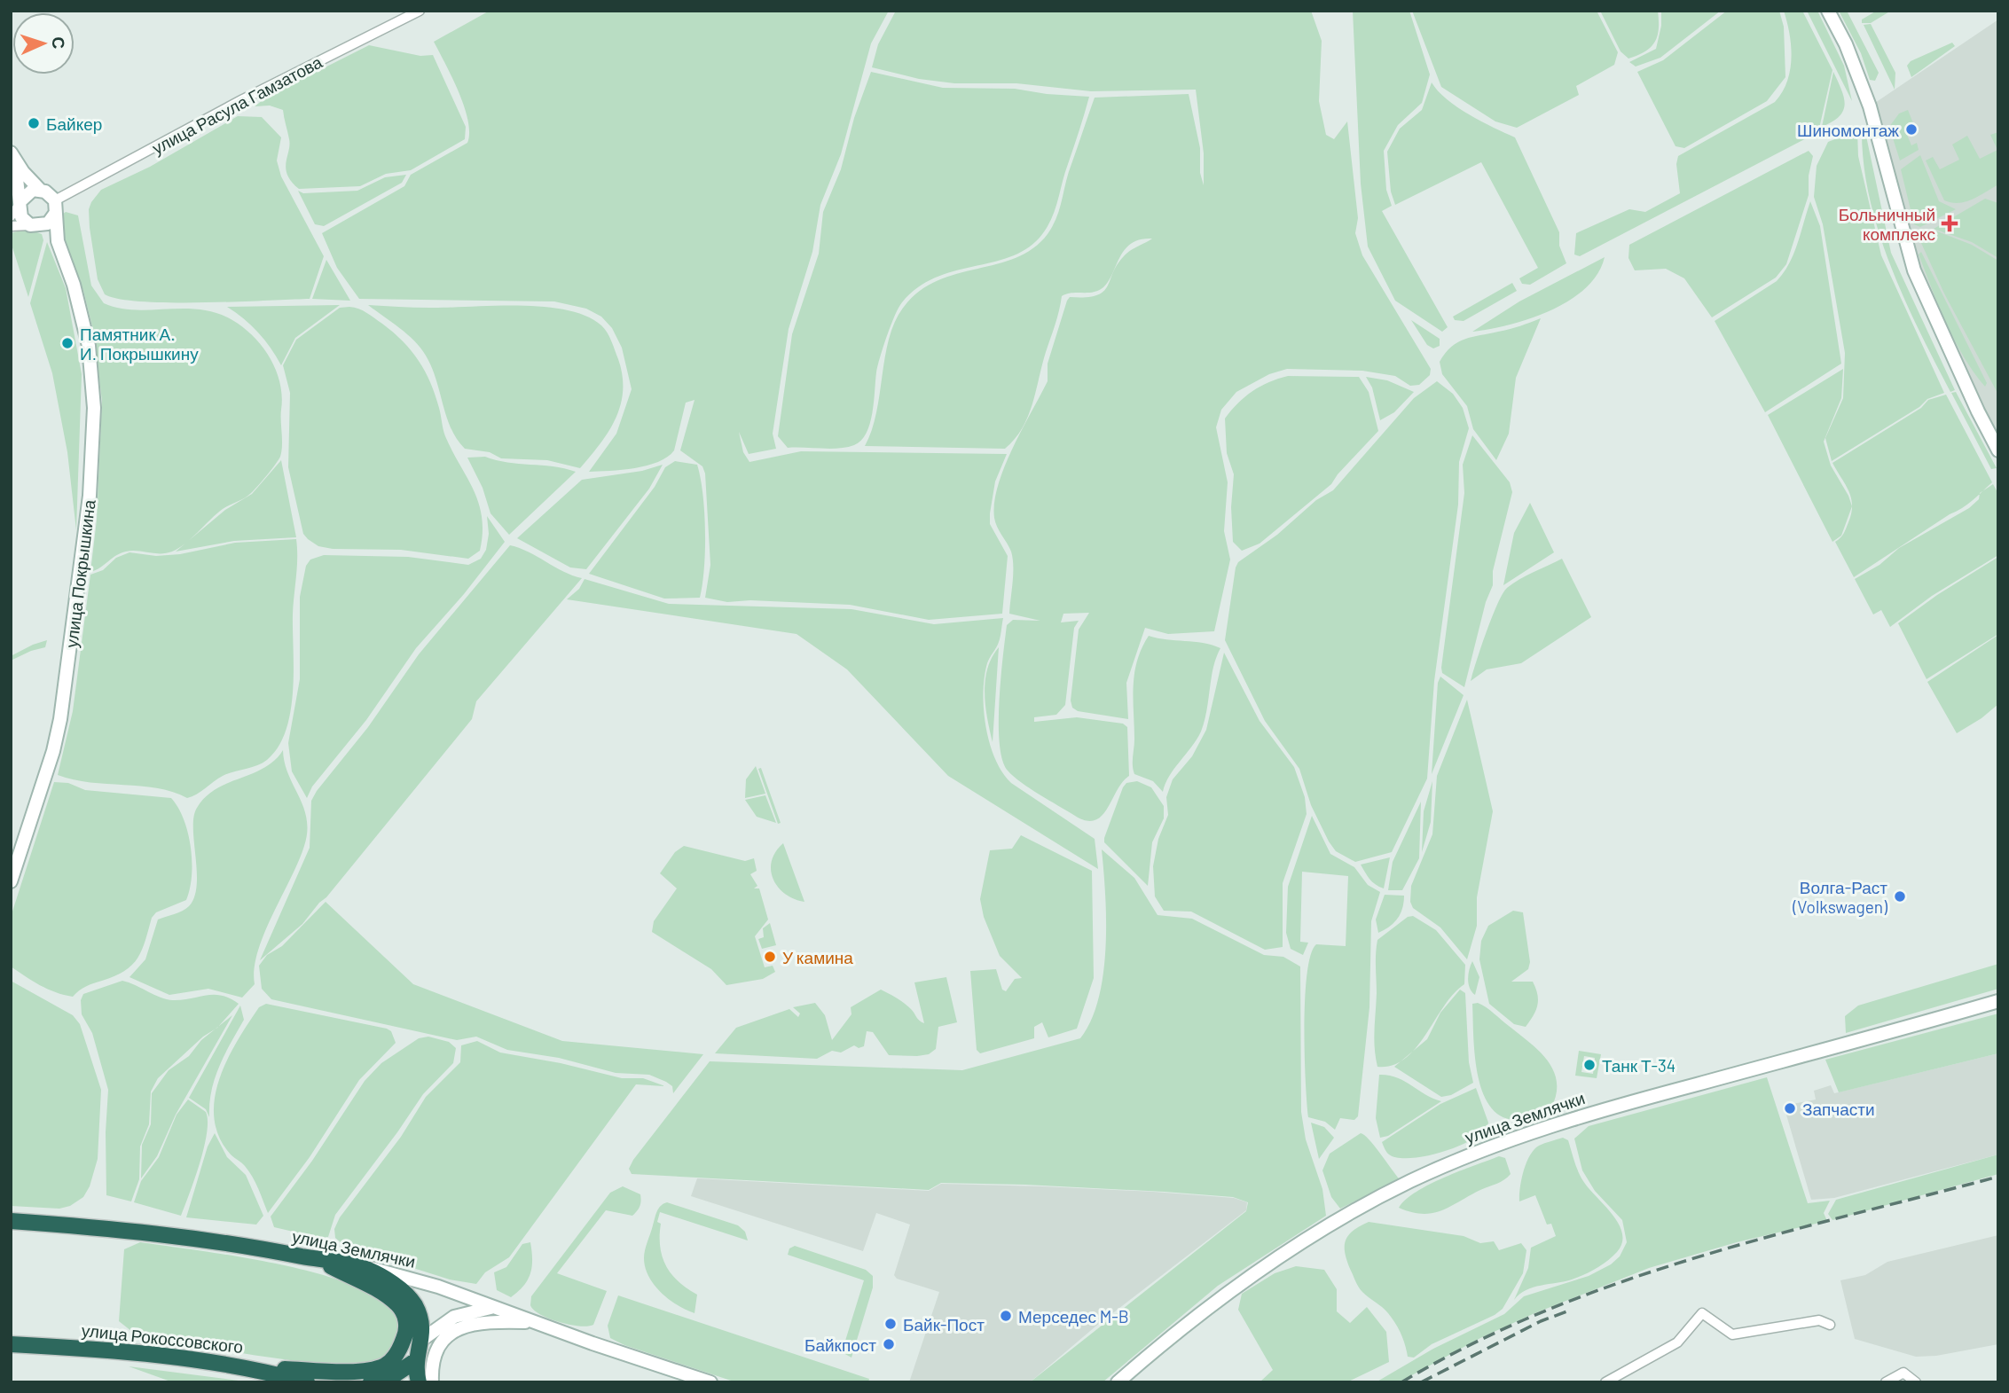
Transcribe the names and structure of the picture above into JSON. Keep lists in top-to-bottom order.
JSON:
{
  "streets": {
    "highway": ["улица Землячки", "улица Рокоссовского"],
    "main road": ["улица Покрышкина"],
    "street": ["улица Расула Гамзатова"]
  },
  "crossings": [
    ["улица Расула Гамзатова", "улица Покрышкина"]
  ],
  "places": {
    "other": [
      "Байкер",
      "Шиномонтаж",
      "Памятник А. И. Покрышкину",
      "Волга-Раст (Volkswagen)",
      "У камина",
      "Танк Т-34",
      "Запчасти",
      "Мерседес M-B",
      "Байк-Пост",
      "Байкпост"
    ],
    "health": ["Больничный комплекс"]
  },
  "north": "right"
}
